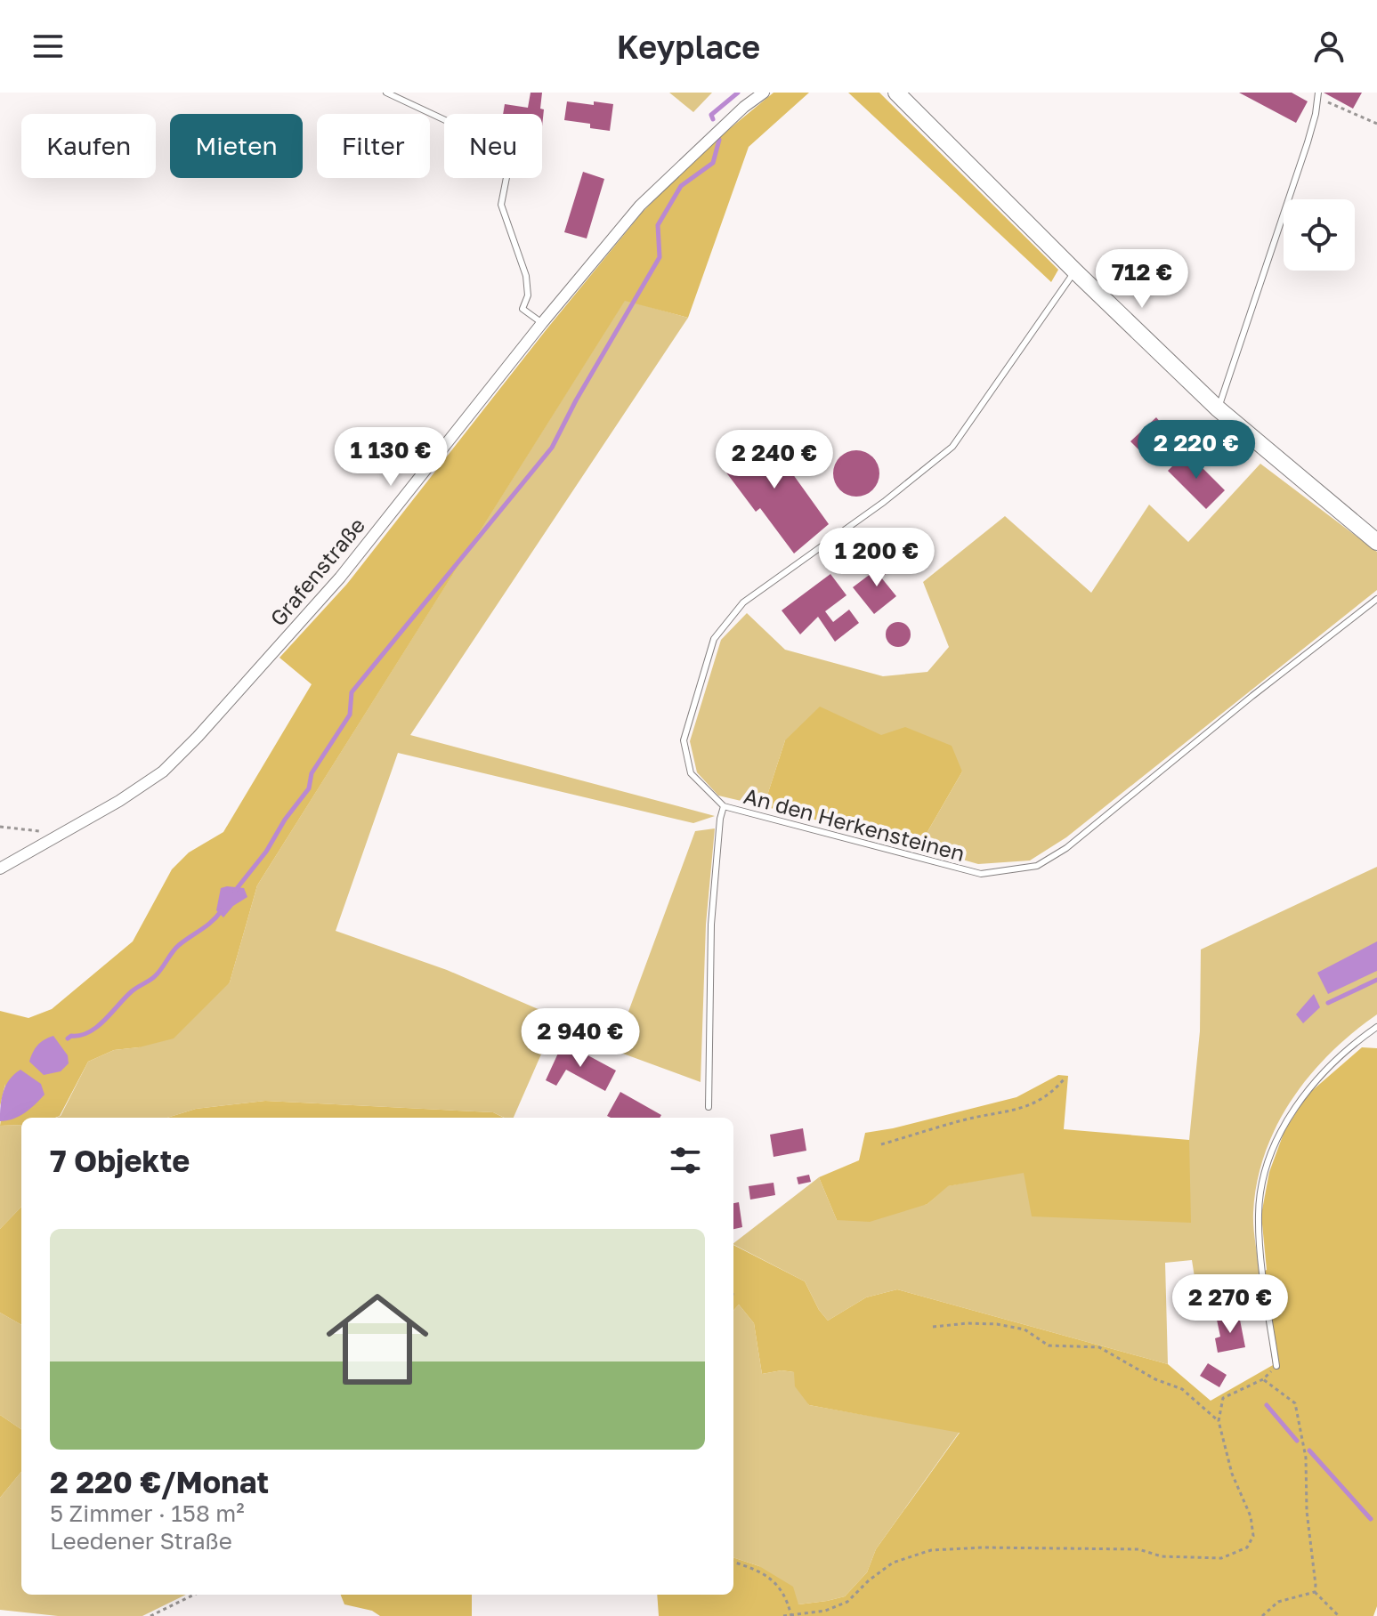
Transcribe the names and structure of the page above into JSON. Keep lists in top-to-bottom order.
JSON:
{
  "streets": {
    "street": ["Grafenstraße"],
    "lane": ["An den Herkensteinen"]
  },
  "page": {
    "header": "Keyplace",
    "chip": [
      "Kaufen",
      "Mieten",
      "Filter",
      "Neu"
    ],
    "price": [
      "712 €",
      "2 220 €",
      "1 130 €",
      "2 240 €",
      "1 200 €",
      "2 940 €",
      "2 270 €"
    ],
    "heading": "7 Objekte",
    "list": [
      {
        "name": "2 220 €/Monat",
        "note": "5 Zimmer · 158 m² · Leedener Straße"
      }
    ]
  }
}
